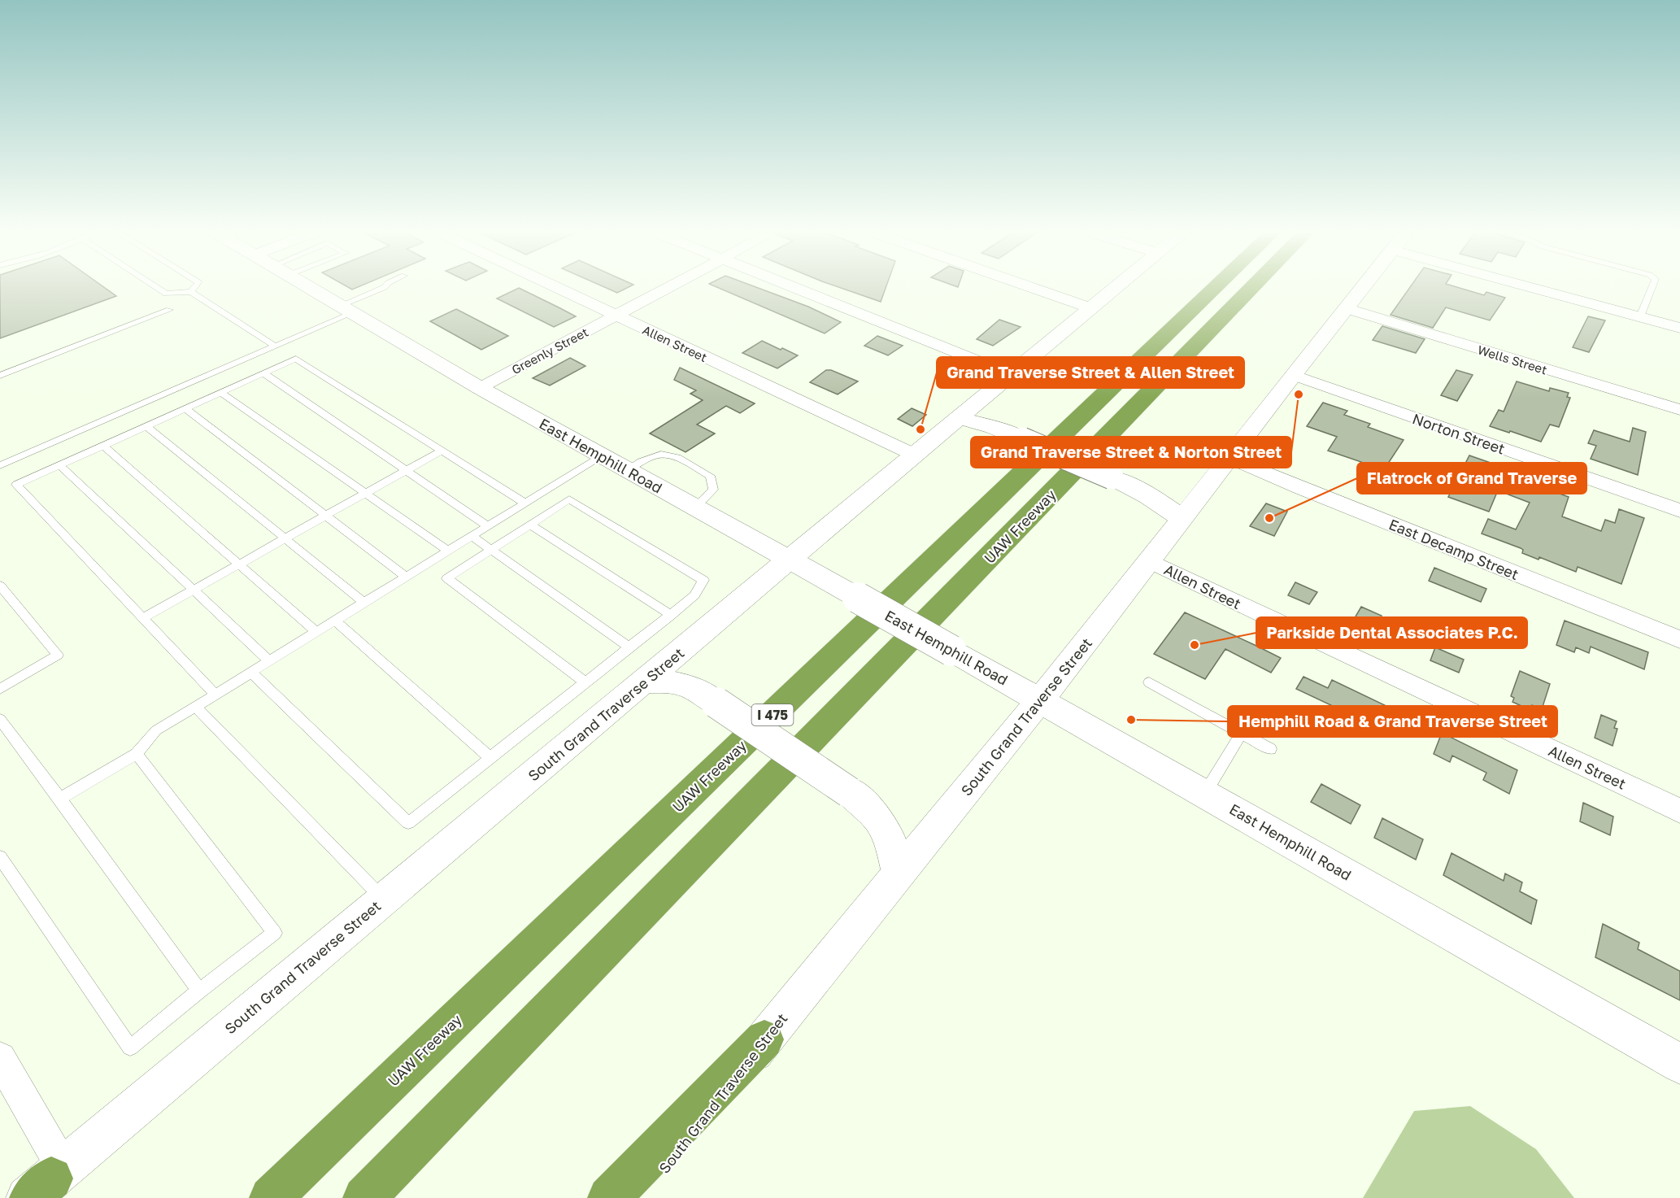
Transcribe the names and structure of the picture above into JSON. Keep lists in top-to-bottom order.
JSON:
{
  "streets": {
    "highway": ["UAW Freeway", "I 475"],
    "main road": ["East Hemphill Road", "South Grand Traverse Street"],
    "street": [
      "Allen Street",
      "Greenly Street",
      "Wells Street",
      "Norton Street",
      "East Decamp Street"
    ]
  },
  "crossings": [
    ["Allen Street", "Greenly Street"],
    ["Allen Street", "South Grand Traverse Street"],
    ["Greenly Street", "East Hemphill Road"],
    ["Wells Street", "South Grand Traverse Street"],
    ["Norton Street", "South Grand Traverse Street"],
    ["East Hemphill Road", "South Grand Traverse Street"],
    ["East Decamp Street", "South Grand Traverse Street"]
  ],
  "places": [
    "Grand Traverse Street & Norton Street",
    "Grand Traverse Street & Allen Street",
    "Flatrock of Grand Traverse",
    "Parkside Dental Associates P.C.",
    "Hemphill Road & Grand Traverse Street"
  ]
}
